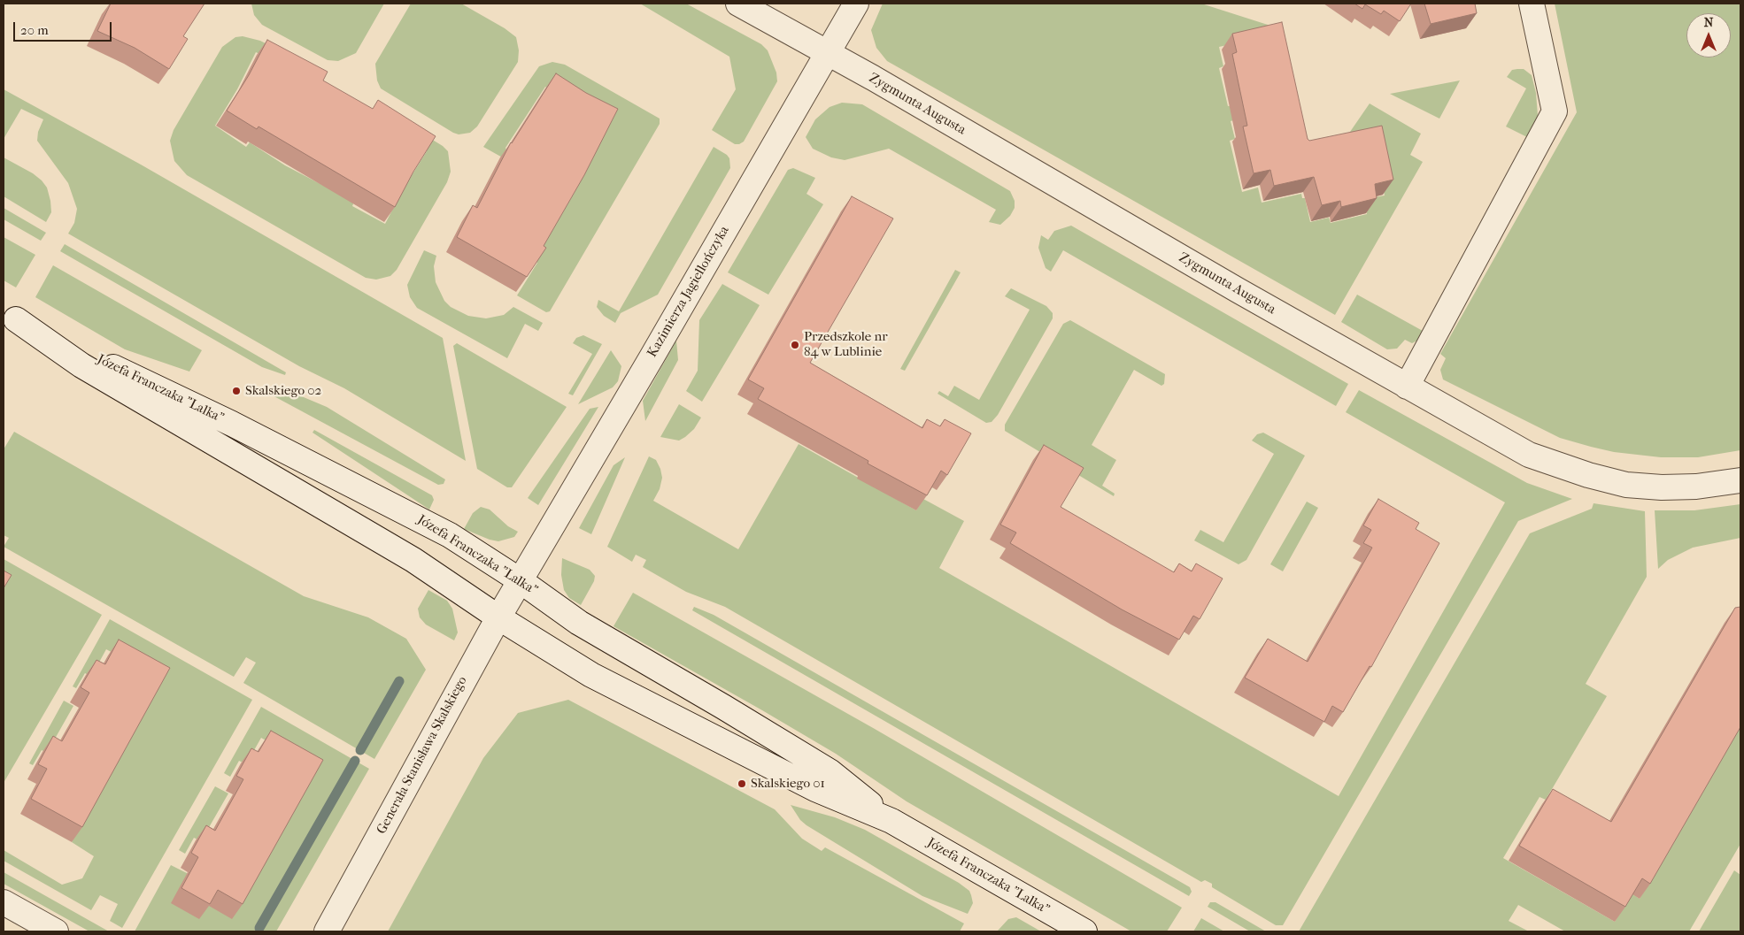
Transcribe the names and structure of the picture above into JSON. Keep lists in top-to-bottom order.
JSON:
{
  "streets": {
    "street": [
      "Zygmunta Augusta",
      "Kazimierza Jagiellończyka",
      "Józefa Franczaka \"Lalka\"",
      "Generała Stanisława Skalskiego"
    ]
  },
  "crossings": [
    ["Zygmunta Augusta", "Kazimierza Jagiellończyka"],
    ["Kazimierza Jagiellończyka", "Józefa Franczaka \"Lalka\""],
    ["Kazimierza Jagiellończyka", "Generała Stanisława Skalskiego"],
    ["Józefa Franczaka \"Lalka\"", "Generała Stanisława Skalskiego"]
  ],
  "places": ["Przedszkole nr 84 w Lublinie", "Skalskiego 02", "Skalskiego 01"],
  "scale_bar": "20 m",
  "north": "top"
}
